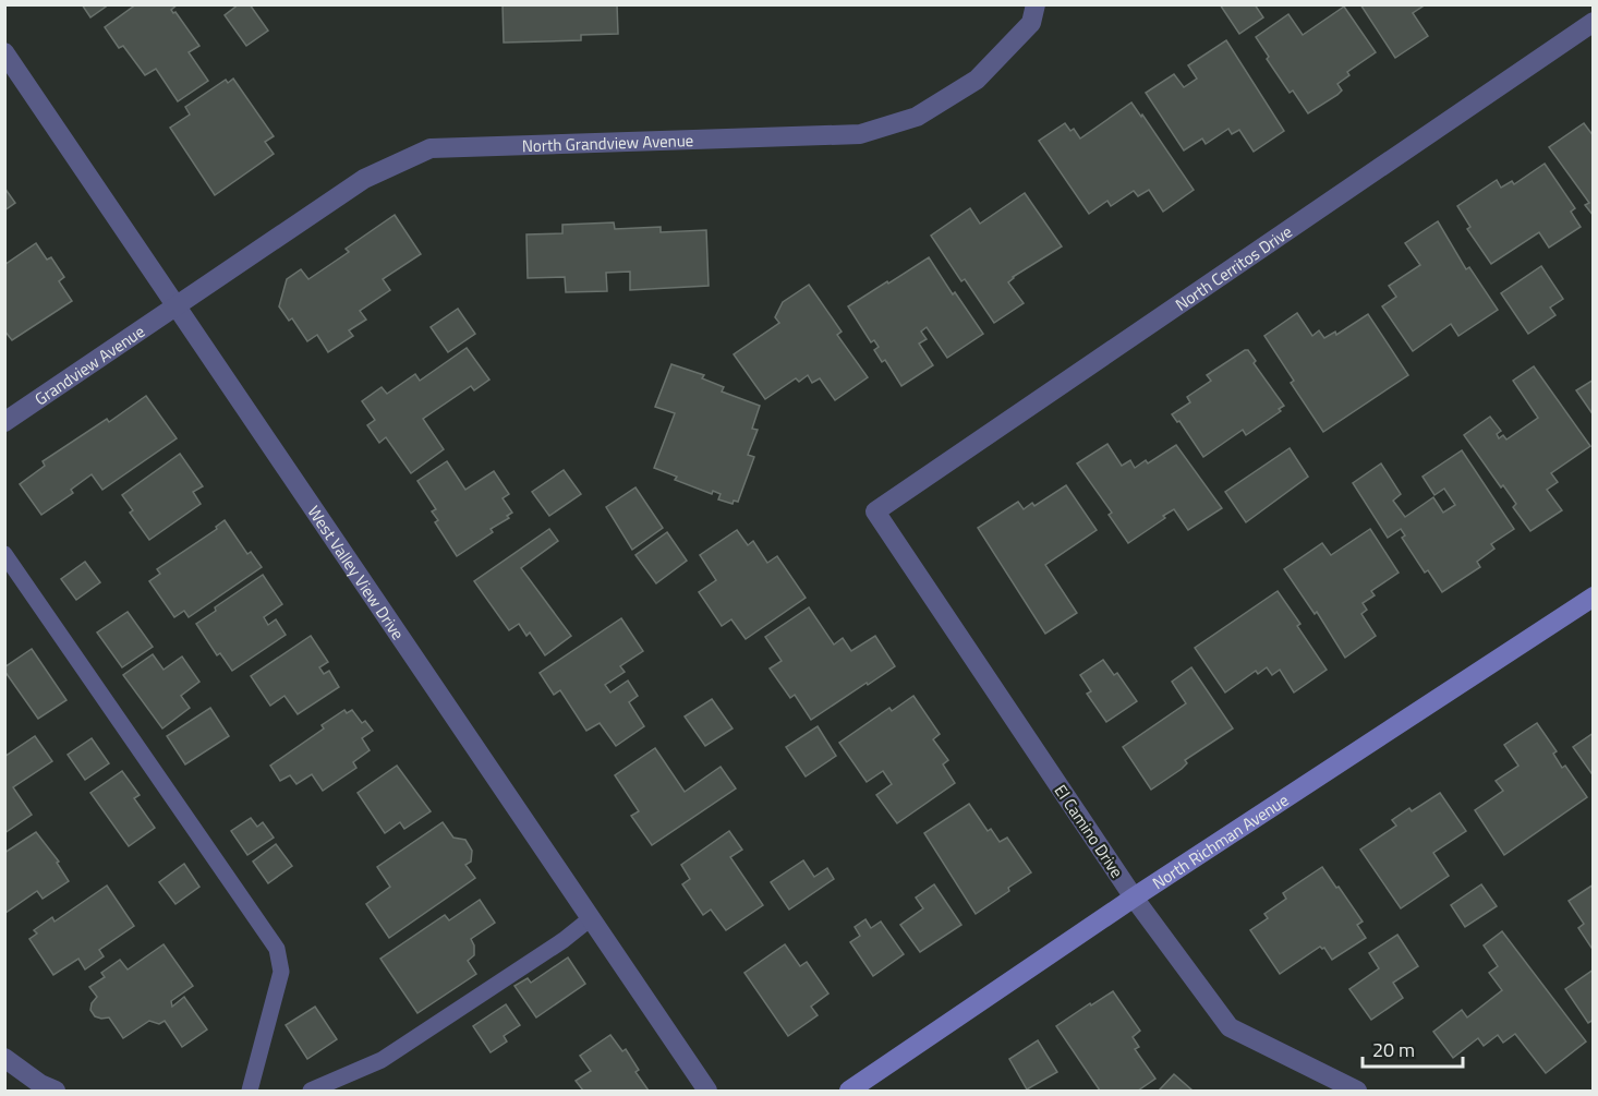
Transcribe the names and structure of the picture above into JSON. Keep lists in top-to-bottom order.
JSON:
{
  "streets": {
    "street": [
      "North Grandview Avenue",
      "North Cerritos Drive",
      "Grandview Avenue",
      "West Valley View Drive",
      "El Camino Drive",
      "North Richman Avenue"
    ]
  },
  "crossings": [
    ["North Grandview Avenue", "Grandview Avenue"],
    ["North Grandview Avenue", "West Valley View Drive"],
    ["North Cerritos Drive", "El Camino Drive"],
    ["Grandview Avenue", "West Valley View Drive"],
    ["El Camino Drive", "North Richman Avenue"]
  ],
  "scale_bar": "20 m"
}
